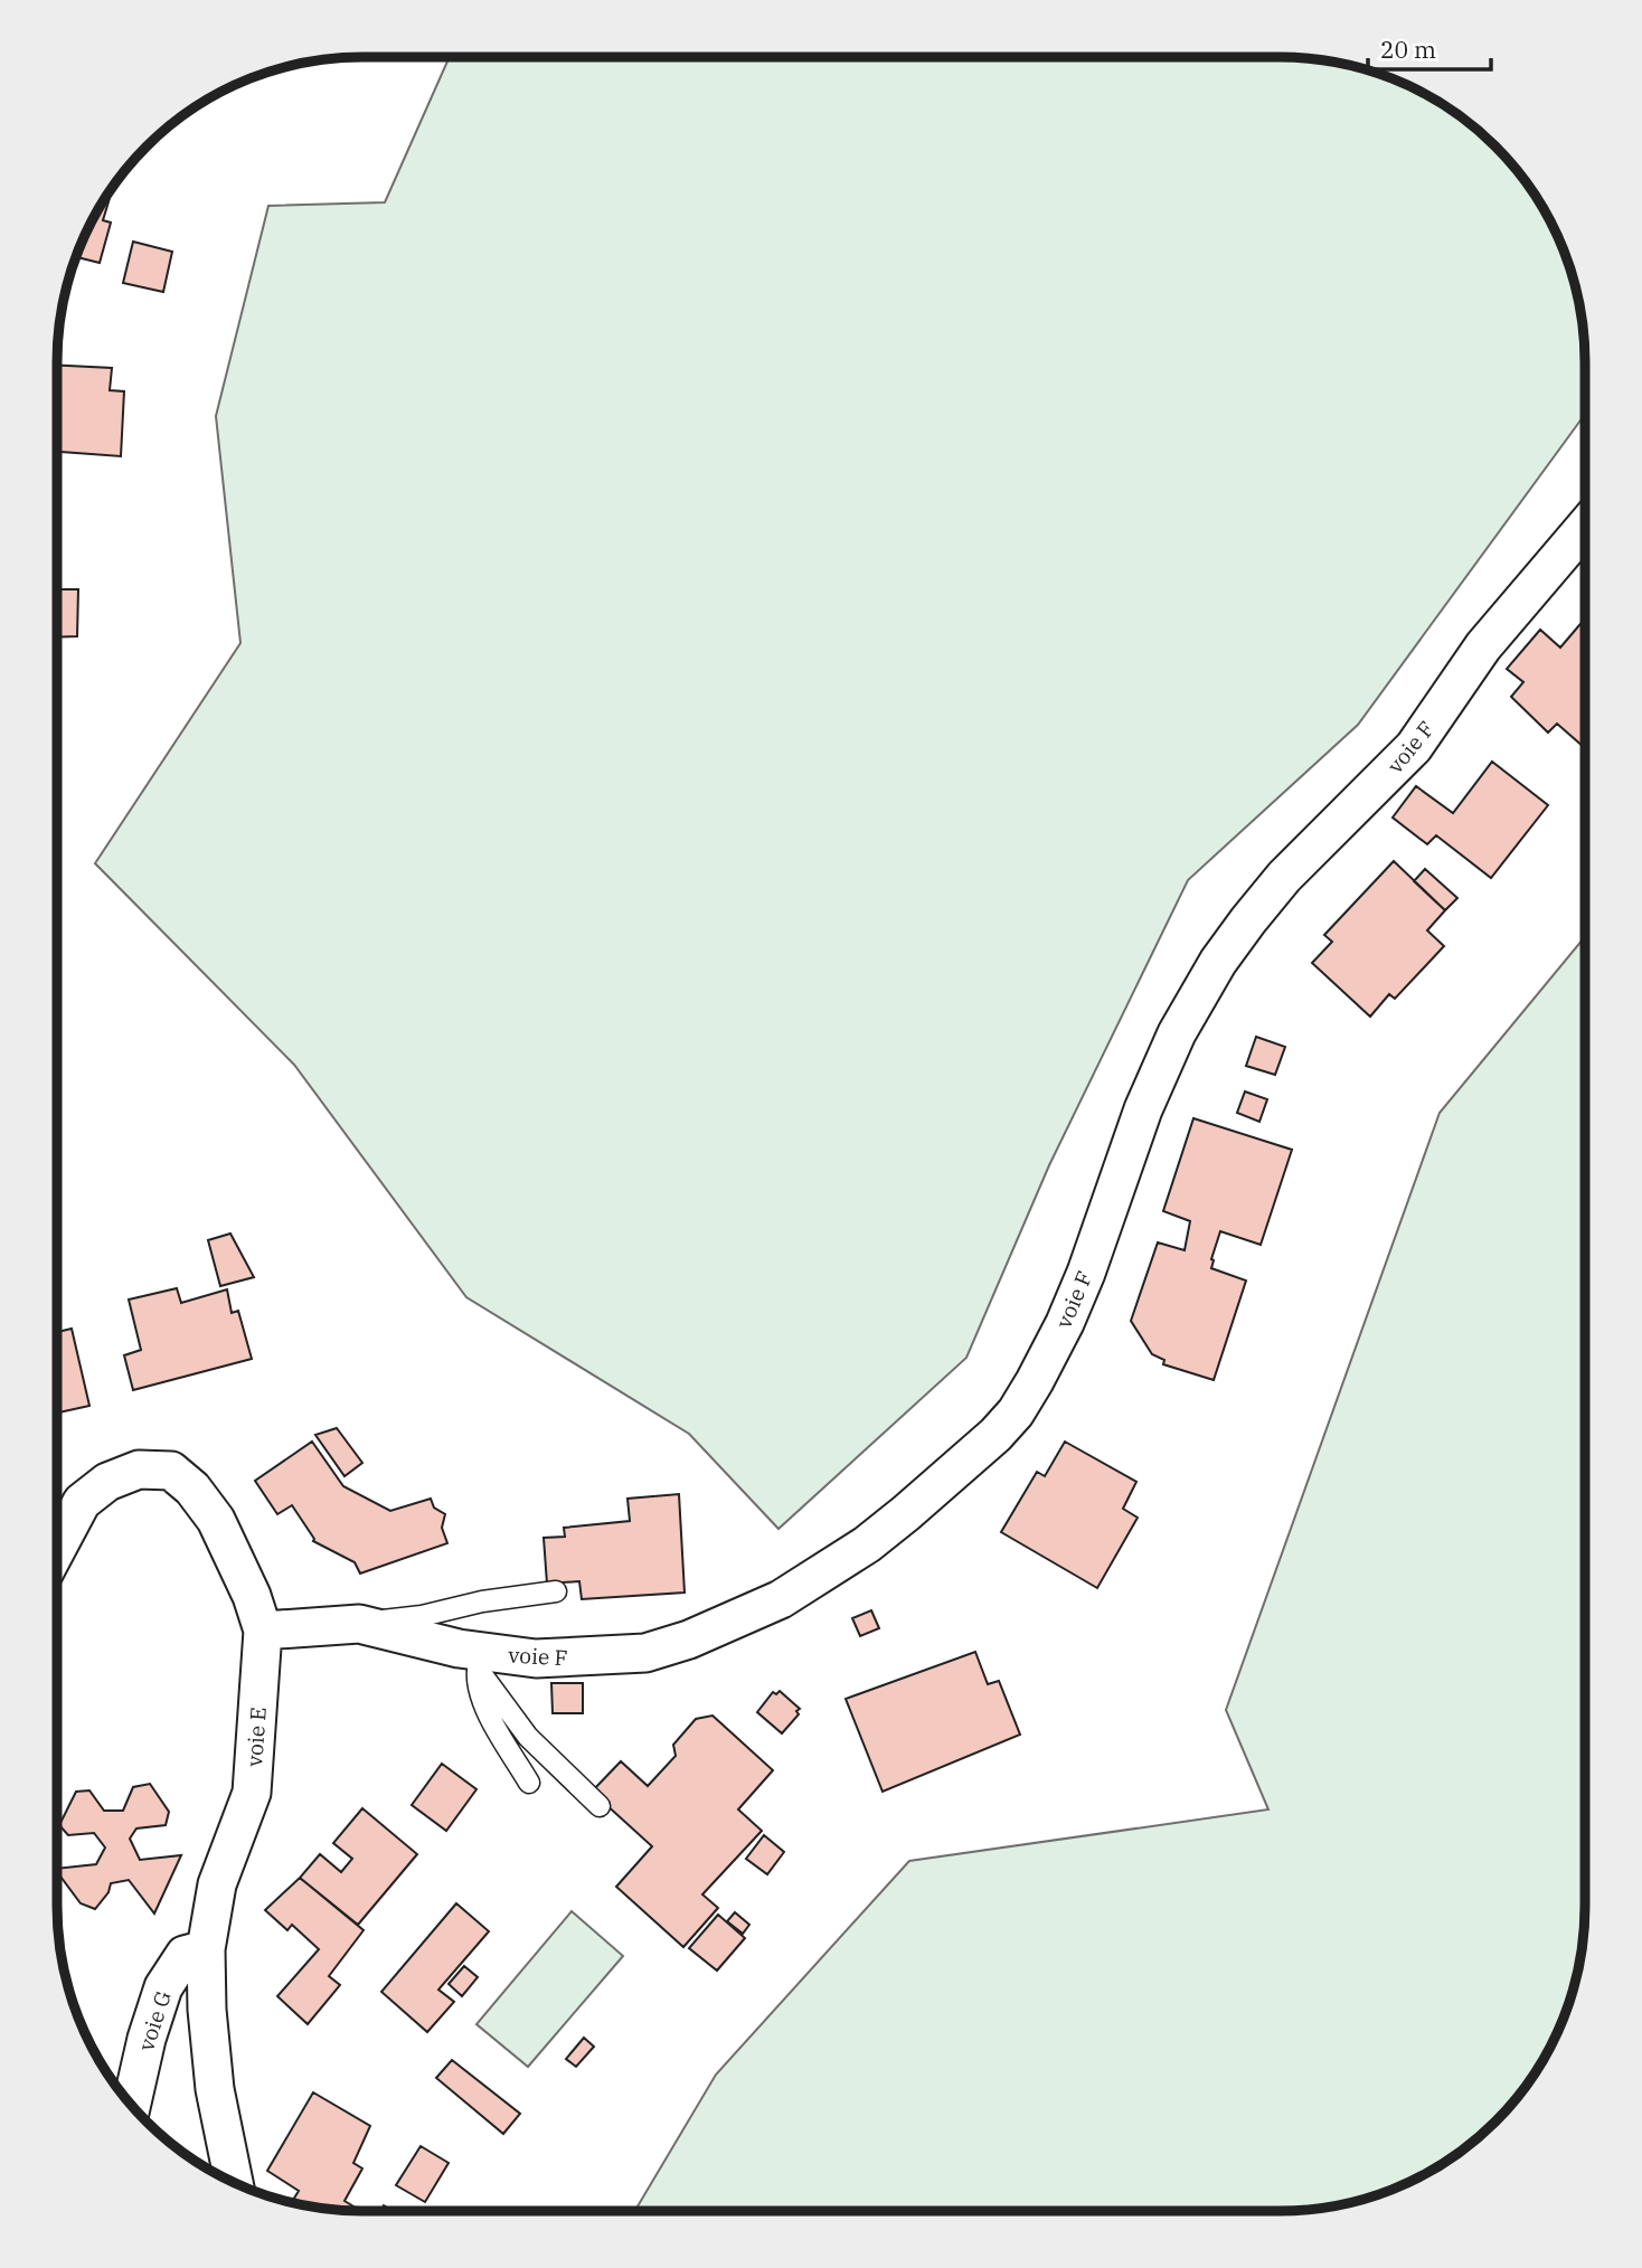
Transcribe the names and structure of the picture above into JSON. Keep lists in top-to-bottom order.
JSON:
{
  "streets": {
    "street": ["voie F", "voie E", "voie G"]
  },
  "crossings": [
    ["voie F", "voie E"],
    ["voie E", "voie G"]
  ],
  "scale_bar": "20 m"
}
